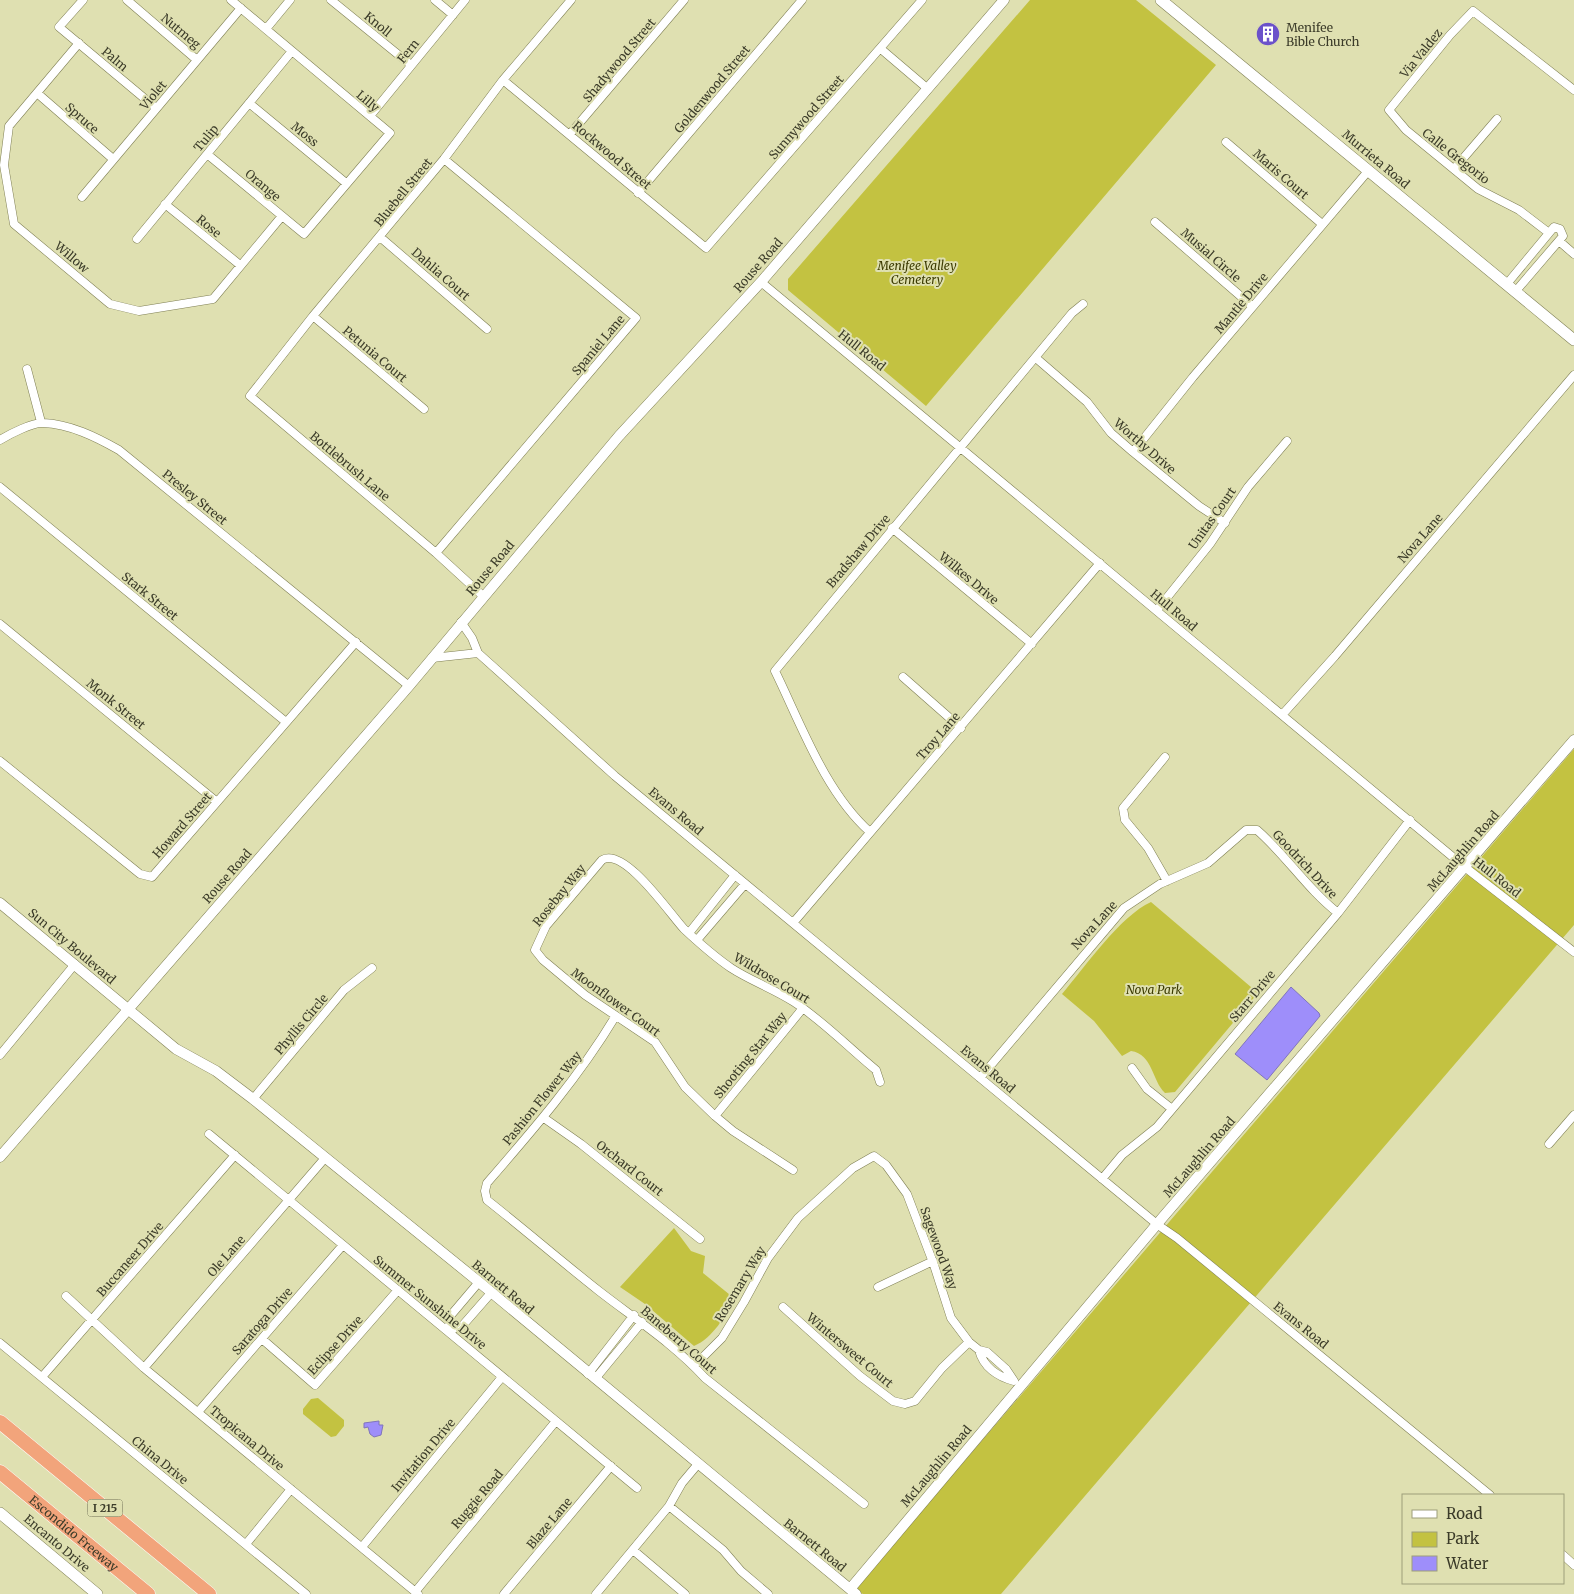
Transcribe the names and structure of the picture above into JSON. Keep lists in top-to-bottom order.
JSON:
{
  "streets": {
    "highway": ["I 215", "Escondido Freeway"],
    "main road": ["Murrieta Road", "Encanto Drive"],
    "street": [
      "Knoll",
      "Nutmeg",
      "Fern",
      "Via Valdez",
      "Palm",
      "Shadywood Street",
      "Goldenwood Street",
      "Violet",
      "Lilly",
      "Sunnywood Street",
      "Spruce",
      "Moss",
      "Tulip",
      "Rockwood Street",
      "Calle Gregorio",
      "Maris Court",
      "Orange",
      "Bluebell Street",
      "Rose",
      "Musial Circle",
      "Willow",
      "Rouse Road",
      "Dahlia Court",
      "Mantle Drive",
      "Spaniel Lane",
      "Hull Road",
      "Petunia Court",
      "Worthy Drive",
      "Bottlebrush Lane",
      "Presley Street",
      "Unitas Court",
      "Nova Lane",
      "Bradshaw Drive",
      "Wilkes Drive",
      "Stark Street",
      "Monk Street",
      "Troy Lane",
      "Evans Road",
      "Howard Street",
      "McLaughlin Road",
      "Goodrich Drive",
      "Rosebay Way",
      "Sun City Boulevard",
      "Wildrose Court",
      "Starr Drive",
      "Moonflower Court",
      "Phyllis Circle",
      "Shooting Star Way",
      "Pashion Flower Way",
      "Orchard Court",
      "Sagewood Way",
      "Ole Lane",
      "Buccaneer Drive",
      "Rosemary Way",
      "Barnett Road",
      "Summer Sunshine Drive",
      "Saratoga Drive",
      "Baneberry Court",
      "Eclipse Drive",
      "Wintersweet Court",
      "Tropicana Drive",
      "Invitation Drive",
      "China Drive",
      "Ruggie Road",
      "Blaze Lane"
    ]
  },
  "crossings": [
    ["Knoll", "Fern"],
    ["Nutmeg", "Violet"],
    ["Fern", "Lilly"],
    ["Via Valdez", "Calle Gregorio"],
    ["Palm", "Violet"],
    ["Palm", "Willow"],
    ["Shadywood Street", "Rockwood Street"],
    ["Goldenwood Street", "Rockwood Street"],
    ["Violet", "Lilly"],
    ["Violet", "Spruce"],
    ["Lilly", "Moss"],
    ["Lilly", "Tulip"],
    ["Lilly", "Orange"],
    ["Sunnywood Street", "Rockwood Street"],
    ["Spruce", "Willow"],
    ["Moss", "Tulip"],
    ["Tulip", "Orange"],
    ["Tulip", "Rose"],
    ["Rockwood Street", "Bluebell Street"],
    ["Murrieta Road", "Mantle Drive"],
    ["Maris Court", "Mantle Drive"],
    ["Orange", "Willow"],
    ["Bluebell Street", "Dahlia Court"],
    ["Bluebell Street", "Spaniel Lane"],
    ["Bluebell Street", "Petunia Court"],
    ["Bluebell Street", "Bottlebrush Lane"],
    ["Rose", "Willow"],
    ["Musial Circle", "Mantle Drive"],
    ["Rouse Road", "Hull Road"],
    ["Rouse Road", "Bottlebrush Lane"],
    ["Rouse Road", "Presley Street"],
    ["Rouse Road", "Evans Road"],
    ["Rouse Road", "Sun City Boulevard"],
    ["Rouse Road", "Barnett Road"],
    ["Mantle Drive", "Worthy Drive"],
    ["Spaniel Lane", "Bottlebrush Lane"],
    ["Hull Road", "Unitas Court"],
    ["Hull Road", "Nova Lane"],
    ["Hull Road", "Bradshaw Drive"],
    ["Hull Road", "Troy Lane"],
    ["Hull Road", "McLaughlin Road"],
    ["Hull Road", "Starr Drive"],
    ["Worthy Drive", "Unitas Court"],
    ["Worthy Drive", "Bradshaw Drive"],
    ["Presley Street", "Howard Street"],
    ["Nova Lane", "Evans Road"],
    ["Nova Lane", "Goodrich Drive"],
    ["Bradshaw Drive", "Wilkes Drive"],
    ["Bradshaw Drive", "Troy Lane"],
    ["Wilkes Drive", "Troy Lane"],
    ["Stark Street", "Howard Street"],
    ["Monk Street", "Howard Street"],
    ["Troy Lane", "Evans Road"],
    ["Evans Road", "McLaughlin Road"],
    ["Evans Road", "Starr Drive"],
    ["McLaughlin Road", "Sagewood Way"],
    ["McLaughlin Road", "Barnett Road"],
    ["Goodrich Drive", "Starr Drive"],
    ["Rosebay Way", "Wildrose Court"],
    ["Rosebay Way", "Moonflower Court"],
    ["Sun City Boulevard", "Barnett Road"],
    ["Wildrose Court", "Shooting Star Way"],
    ["Moonflower Court", "Shooting Star Way"],
    ["Moonflower Court", "Pashion Flower Way"],
    ["Phyllis Circle", "Barnett Road"],
    ["Pashion Flower Way", "Orchard Court"],
    ["Pashion Flower Way", "Baneberry Court"],
    ["Sagewood Way", "Rosemary Way"],
    ["Sagewood Way", "Wintersweet Court"],
    ["Ole Lane", "Barnett Road"],
    ["Ole Lane", "Summer Sunshine Drive"],
    ["Ole Lane", "Tropicana Drive"],
    ["Buccaneer Drive", "Summer Sunshine Drive"],
    ["Buccaneer Drive", "Tropicana Drive"],
    ["Buccaneer Drive", "China Drive"],
    ["Rosemary Way", "Baneberry Court"],
    ["Summer Sunshine Drive", "Saratoga Drive"],
    ["Summer Sunshine Drive", "Eclipse Drive"],
    ["Summer Sunshine Drive", "Invitation Drive"],
    ["Summer Sunshine Drive", "Ruggie Road"],
    ["Summer Sunshine Drive", "Blaze Lane"],
    ["Saratoga Drive", "Eclipse Drive"],
    ["Saratoga Drive", "Tropicana Drive"],
    ["Tropicana Drive", "Invitation Drive"],
    ["Tropicana Drive", "Ruggie Road"]
  ],
  "parks": ["Menifee Valley Cemetery", "Nova Park"],
  "places": {
    "building": ["Menifee Bible Church"]
  },
  "legend": ["Road", "Park", "Water"]
}
